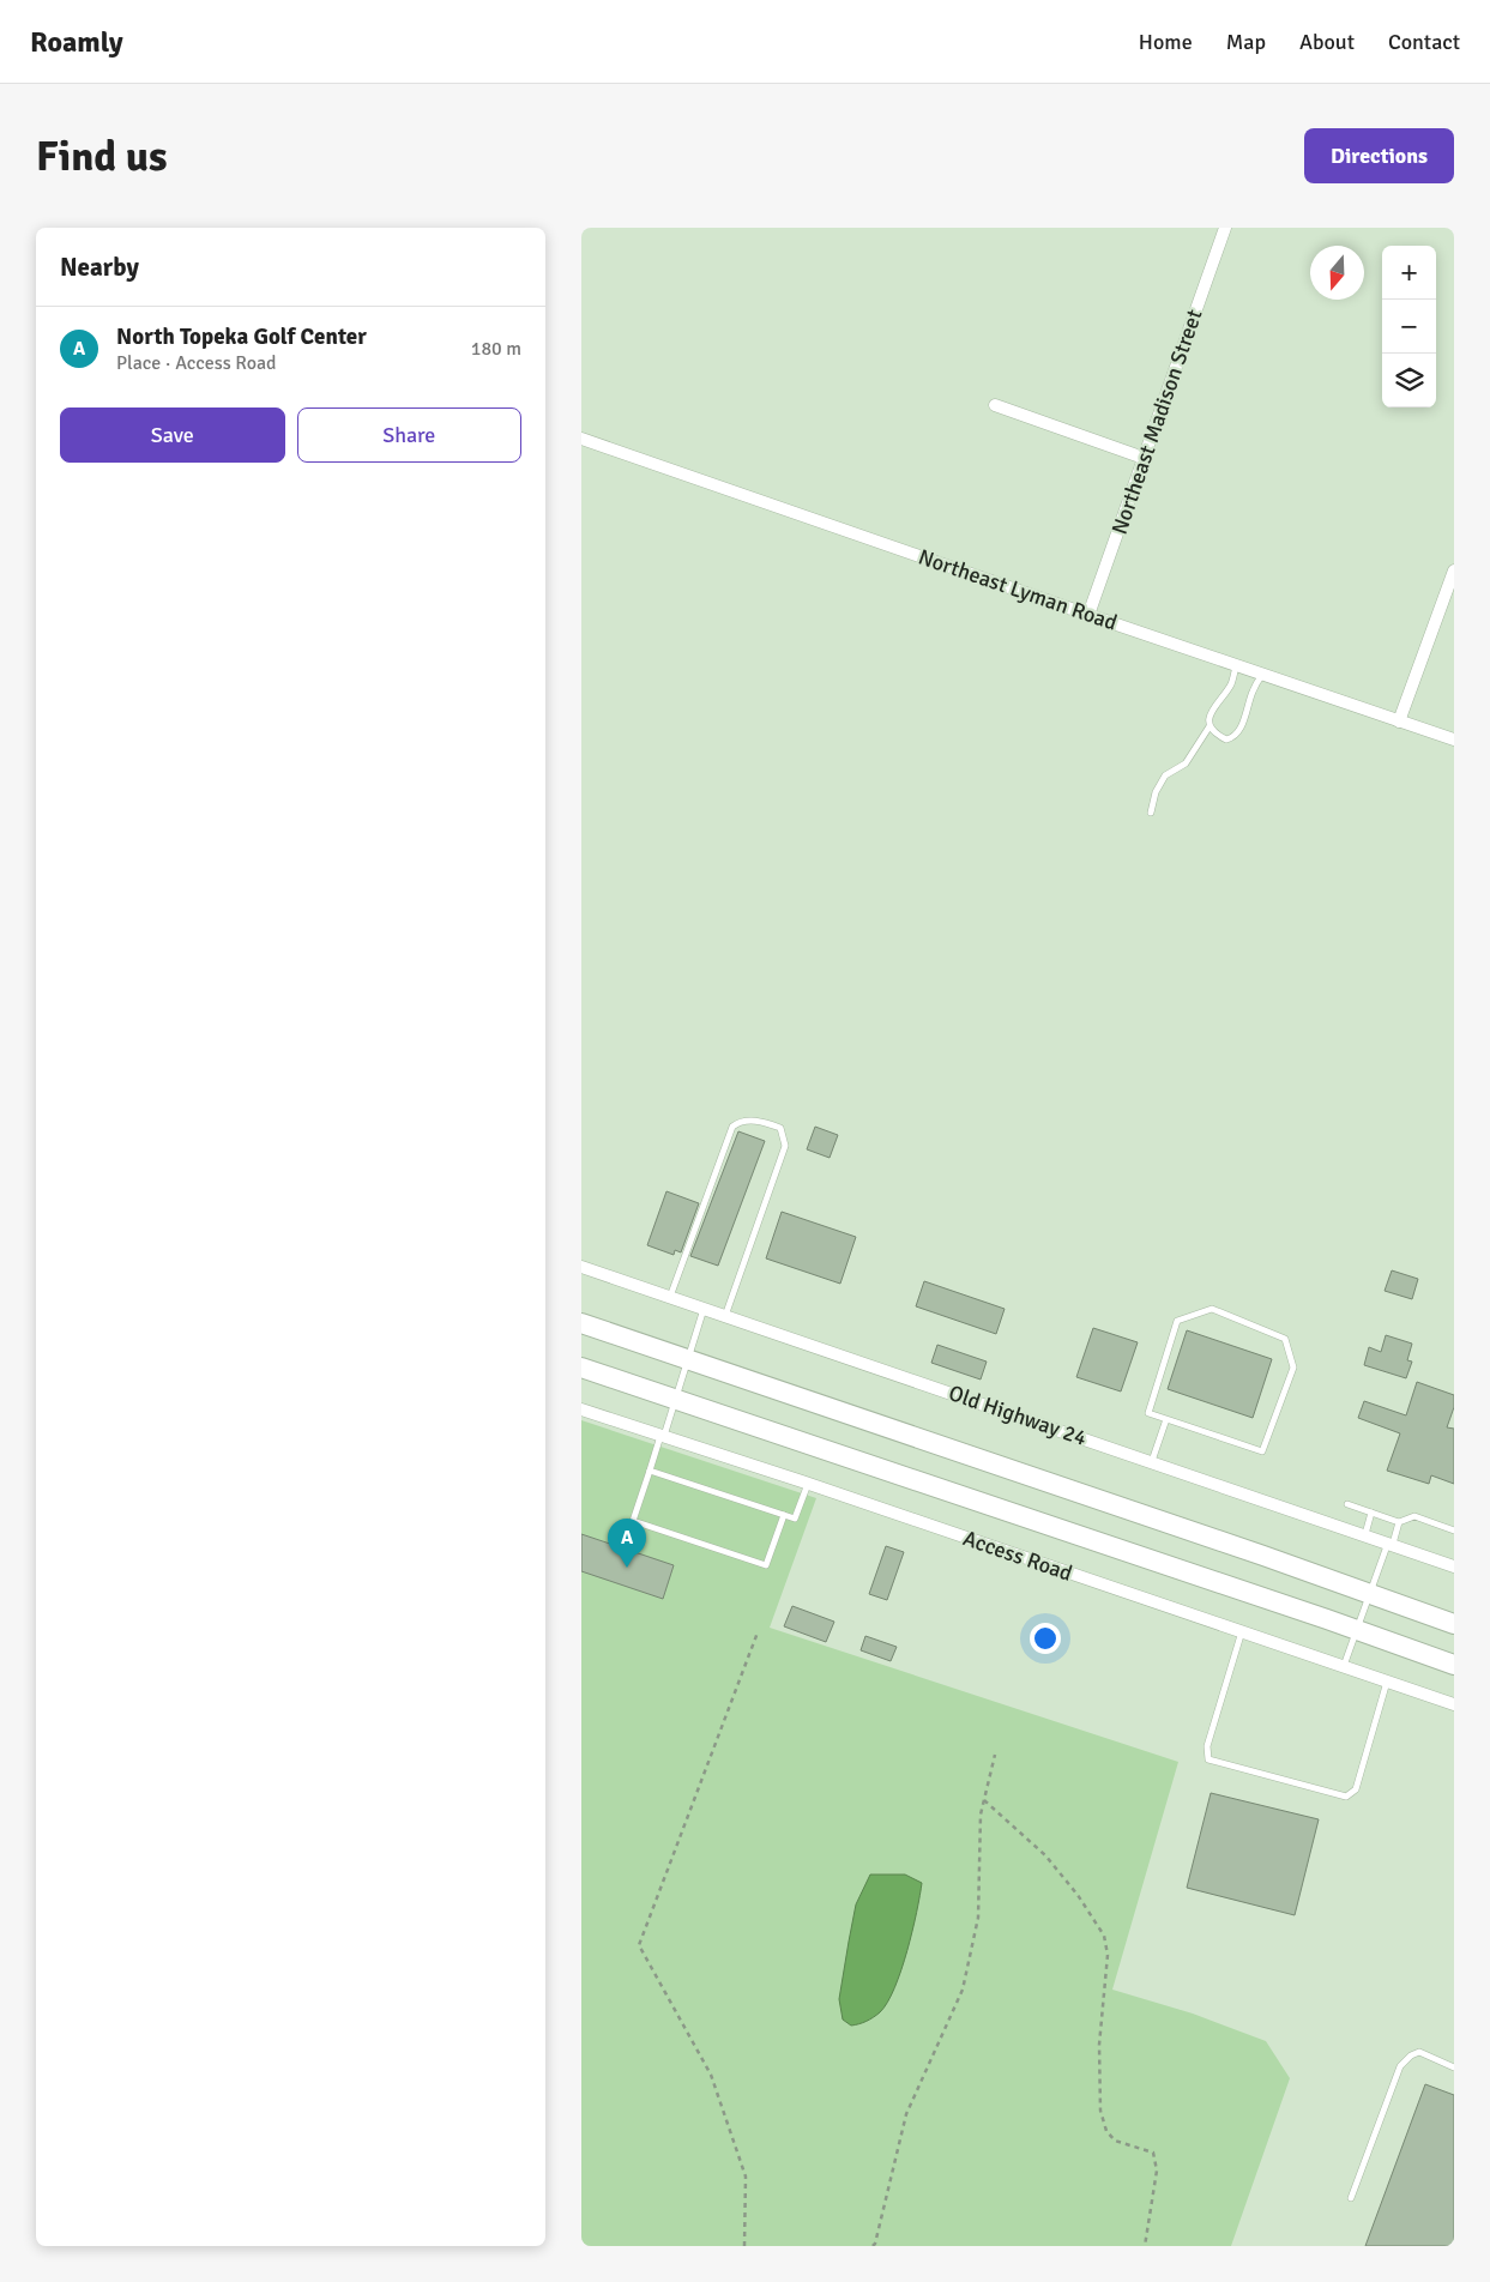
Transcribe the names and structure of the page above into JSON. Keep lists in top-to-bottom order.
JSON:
{
  "streets": {
    "street": [
      "Northeast Madison Street",
      "Northeast Lyman Road",
      "Old Highway 24",
      "Access Road"
    ]
  },
  "crossings": [
    ["Northeast Madison Street", "Northeast Lyman Road"]
  ],
  "north": "bottom",
  "page": {
    "header": "Roamly",
    "nav": [
      "Home",
      "Map",
      "About",
      "Contact"
    ],
    "buttons": [
      "Directions",
      ["Save", "Share"]
    ],
    "title": "Find us",
    "heading": "Nearby",
    "map_buttons": ["+", "−"],
    "list": [
      {
        "mark": "A",
        "name": "North Topeka Golf Center",
        "note": "Place · Access Road",
        "value": "180 m"
      }
    ],
    "pins": "A"
  }
}
